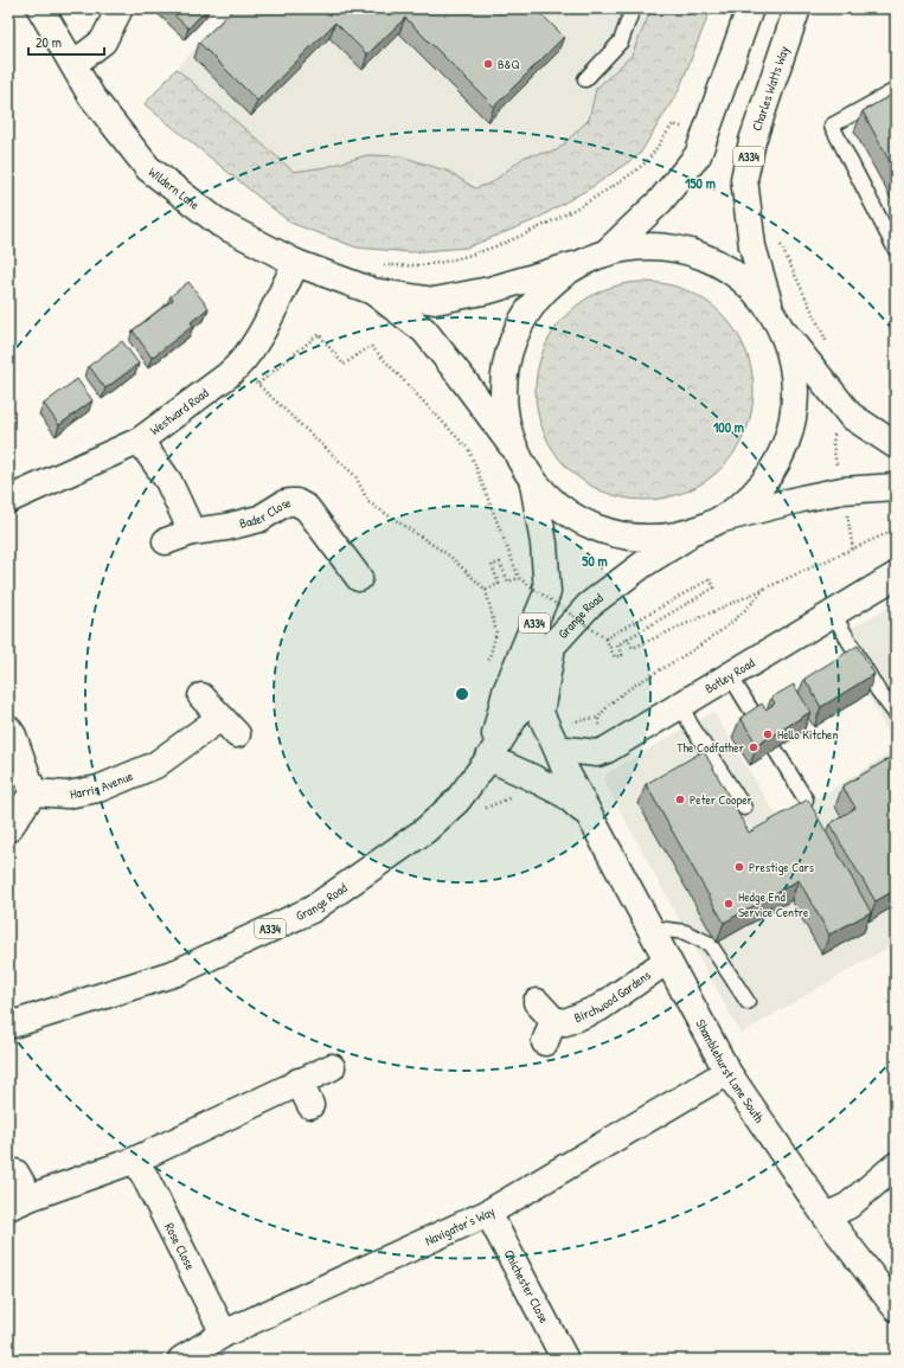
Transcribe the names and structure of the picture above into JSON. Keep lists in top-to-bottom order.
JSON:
{
  "streets": {
    "street": [
      "Charles Watts Way",
      "A334",
      "Wildern Lane",
      "Westward Road",
      "Bader Close",
      "Grange Road",
      "Botley Road",
      "Harris Avenue",
      "Birchwood Gardens",
      "Shamblehurst Lane South",
      "Navigator's Way",
      "Rose Close",
      "Chichester Close"
    ]
  },
  "crossings": [
    ["Wildern Lane", "Westward Road"],
    ["Grange Road", "Shamblehurst Lane South"],
    ["Botley Road", "Shamblehurst Lane South"],
    ["Birchwood Gardens", "Shamblehurst Lane South"],
    ["Shamblehurst Lane South", "Navigator's Way"],
    ["Navigator's Way", "Rose Close"],
    ["Navigator's Way", "Chichester Close"]
  ],
  "places": [
    "B&Q",
    "Hello Kitchen",
    "The Codfather",
    "Peter Cooper",
    "Prestige Cars",
    "Hedge End Service Centre"
  ],
  "scale_bar": "20 m",
  "rings": ["150 m", "100 m", "50 m"]
}
